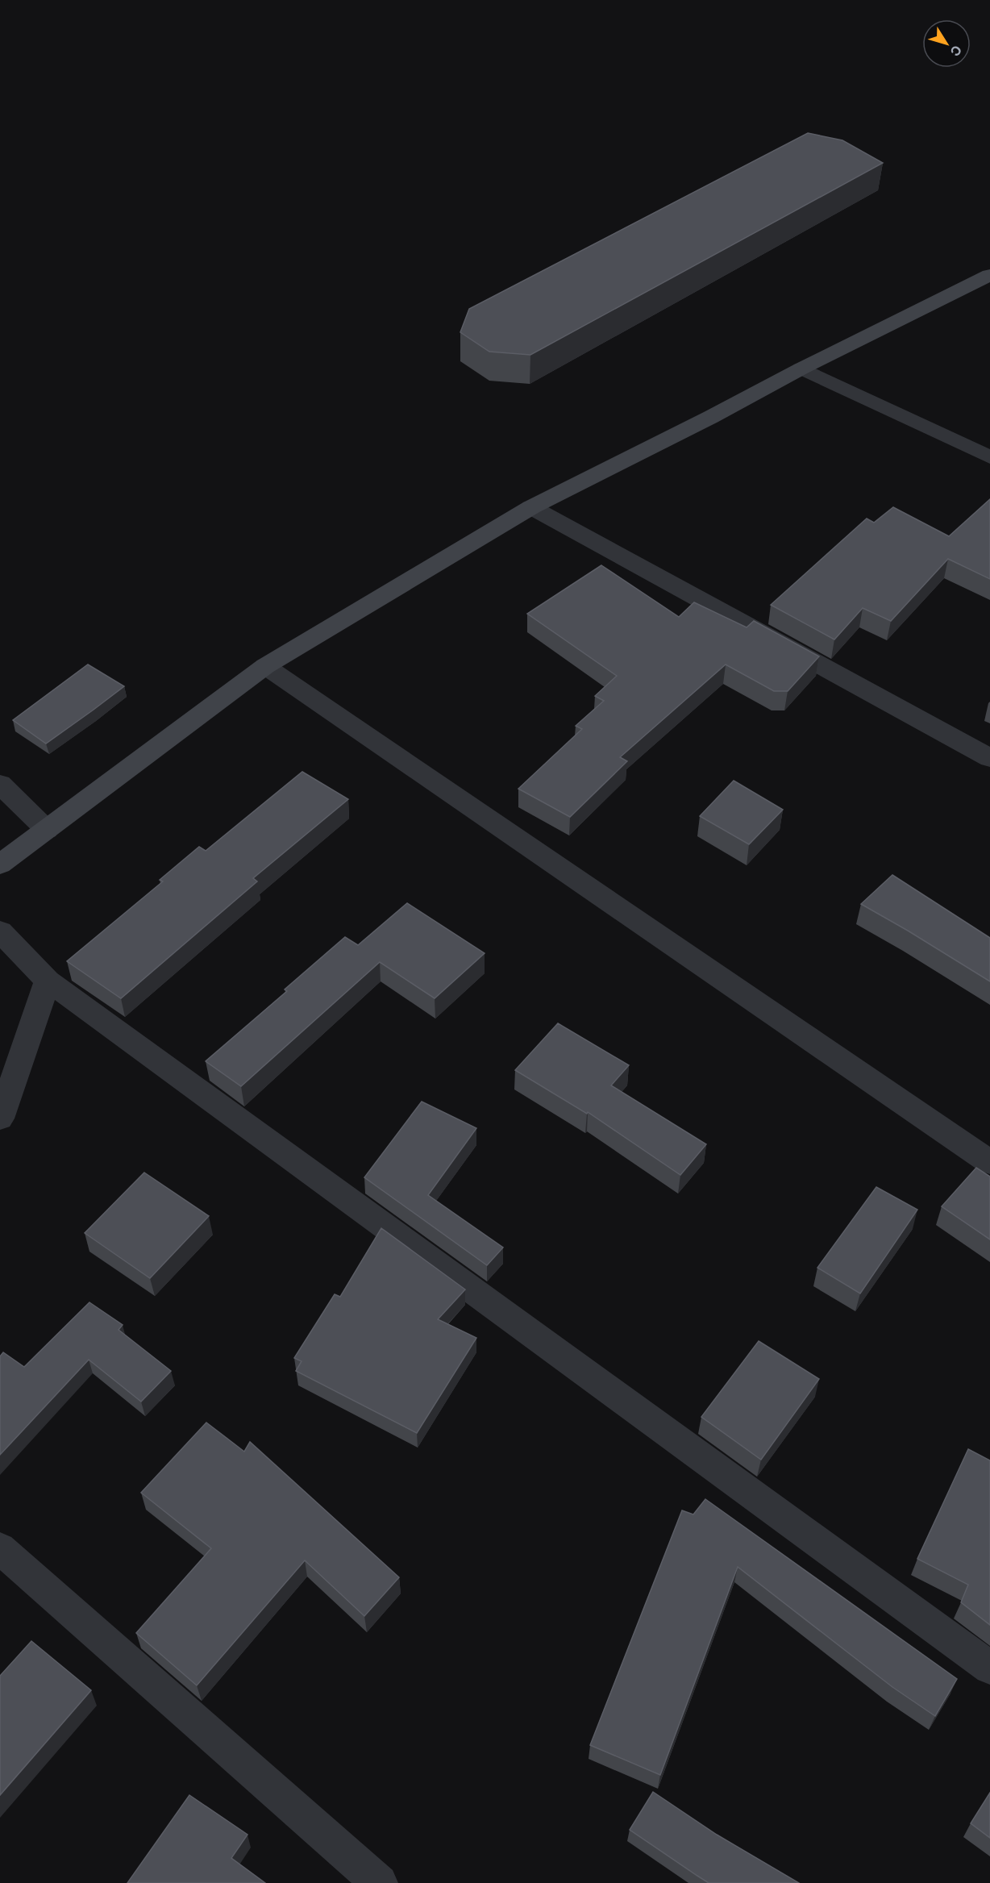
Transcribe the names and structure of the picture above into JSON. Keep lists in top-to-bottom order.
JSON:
{
  "north": "bottom right"
}
